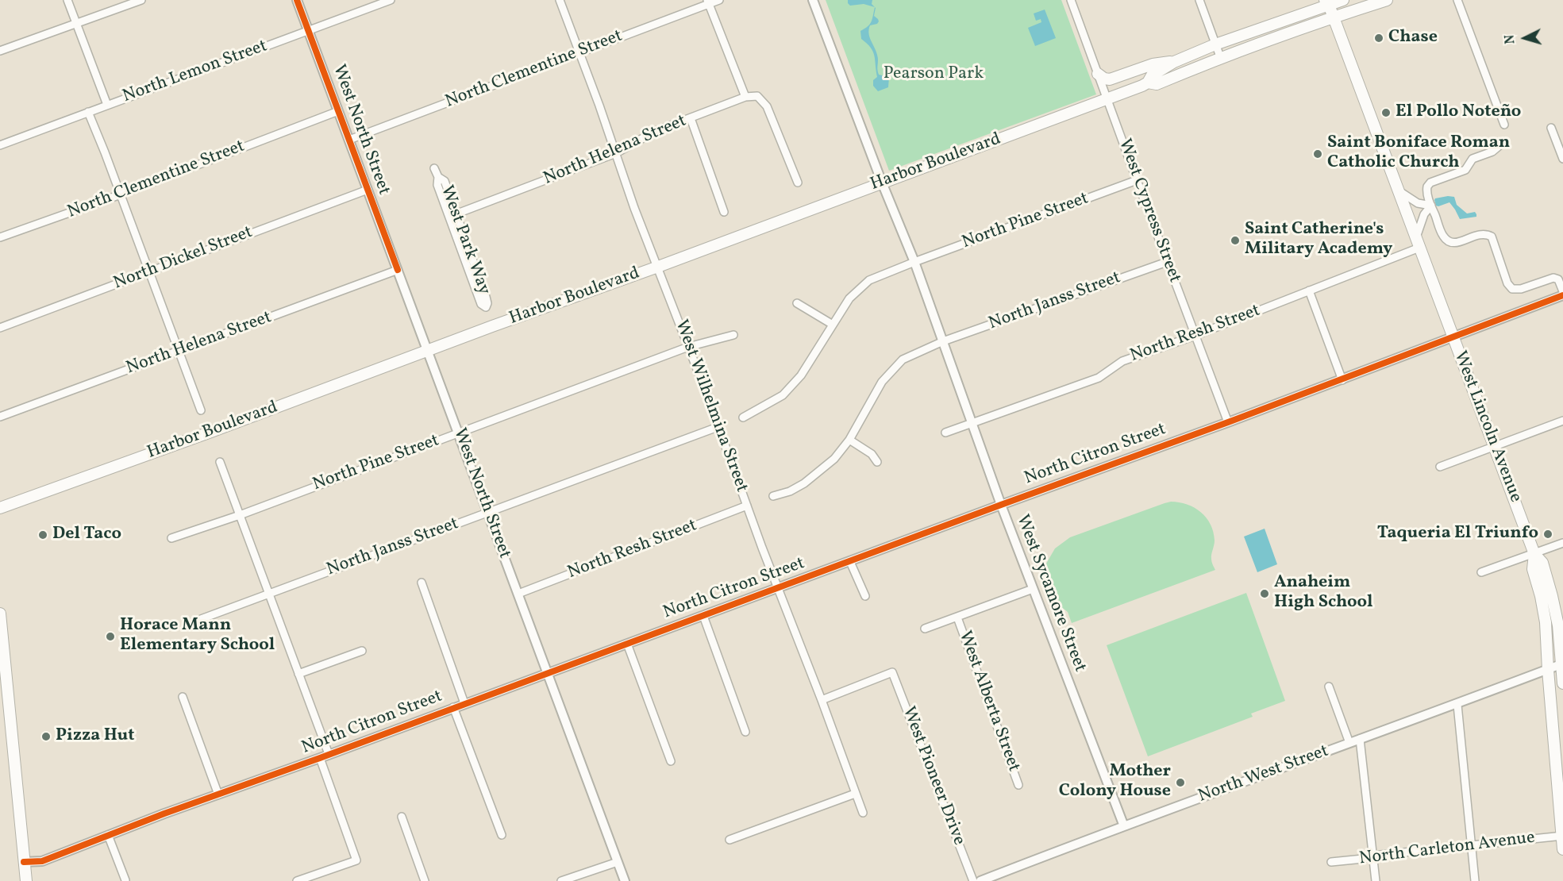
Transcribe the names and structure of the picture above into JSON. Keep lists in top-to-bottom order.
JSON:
{
  "streets": {
    "main road": ["Harbor Boulevard", "West Lincoln Avenue"],
    "street": [
      "North Clementine Street",
      "North Lemon Street",
      "West North Street",
      "North Helena Street",
      "West Cypress Street",
      "North Pine Street",
      "West Park Way",
      "North Dickel Street",
      "North Janss Street",
      "North Resh Street",
      "West Wilhelmina Street",
      "North Citron Street",
      "West Sycamore Street",
      "West Alberta Street",
      "North West Street",
      "West Pioneer Drive",
      "North Carleton Avenue"
    ]
  },
  "crossings": [
    ["North Clementine Street", "West North Street"],
    ["North Clementine Street", "West Wilhelmina Street"],
    ["North Lemon Street", "West North Street"],
    ["West North Street", "North Helena Street"],
    ["West North Street", "Harbor Boulevard"],
    ["West North Street", "North Pine Street"],
    ["West North Street", "North Dickel Street"],
    ["West North Street", "North Janss Street"],
    ["West North Street", "North Resh Street"],
    ["West North Street", "North Citron Street"],
    ["North Helena Street", "West Park Way"],
    ["North Helena Street", "West Wilhelmina Street"],
    ["Harbor Boulevard", "West Cypress Street"],
    ["Harbor Boulevard", "West Wilhelmina Street"],
    ["Harbor Boulevard", "West Lincoln Avenue"],
    ["Harbor Boulevard", "West Sycamore Street"],
    ["West Cypress Street", "North Pine Street"],
    ["West Cypress Street", "North Janss Street"],
    ["West Cypress Street", "North Resh Street"],
    ["West Cypress Street", "North Citron Street"],
    ["North Pine Street", "West Wilhelmina Street"],
    ["North Pine Street", "West Sycamore Street"],
    ["North Janss Street", "West Wilhelmina Street"],
    ["North Janss Street", "West Sycamore Street"],
    ["North Resh Street", "West Wilhelmina Street"],
    ["North Resh Street", "West Lincoln Avenue"],
    ["North Resh Street", "West Sycamore Street"],
    ["West Wilhelmina Street", "North Citron Street"],
    ["West Wilhelmina Street", "West Pioneer Drive"],
    ["West Lincoln Avenue", "North Citron Street"],
    ["West Lincoln Avenue", "North West Street"],
    ["West Lincoln Avenue", "North Carleton Avenue"],
    ["North Citron Street", "West Sycamore Street"],
    ["West Sycamore Street", "North West Street"]
  ],
  "parks": ["Pearson Park"],
  "places": [
    "Chase",
    "El Pollo Noteño",
    "Saint Boniface Roman Catholic Church",
    "Saint Catherine's Military Academy",
    "Taqueria El Triunfo",
    "Del Taco",
    "Anaheim High School",
    "Horace Mann Elementary School",
    "Pizza Hut",
    "Mother Colony House"
  ],
  "north": "left"
}
